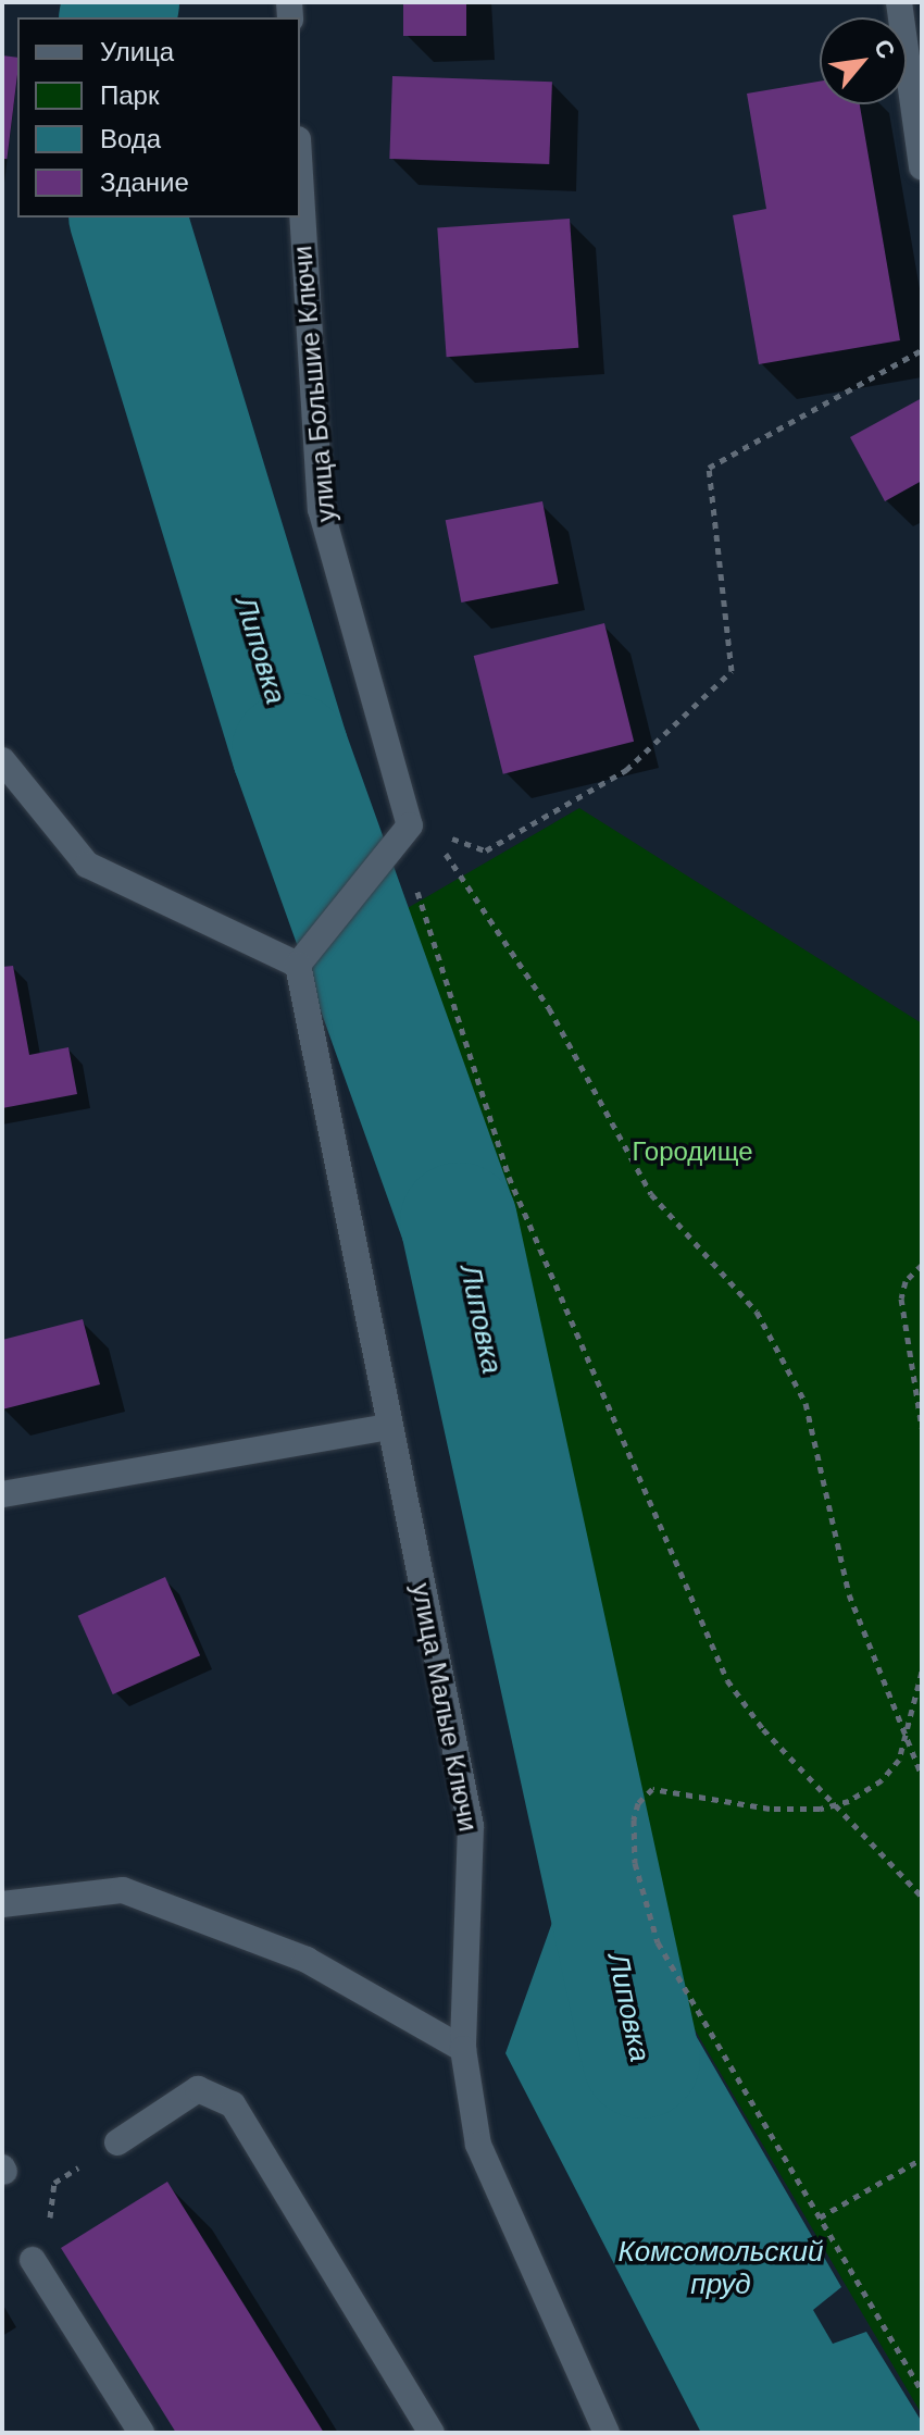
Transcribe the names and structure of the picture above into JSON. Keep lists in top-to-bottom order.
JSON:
{
  "streets": {
    "street": ["улица Большие Ключи", "улица Малые Ключи"]
  },
  "water": ["Липовка", "Комсомольский пруд"],
  "parks": ["Городище"],
  "legend": [
    "Улица",
    "Парк",
    "Вода",
    "Здание"
  ],
  "north": "top right"
}
